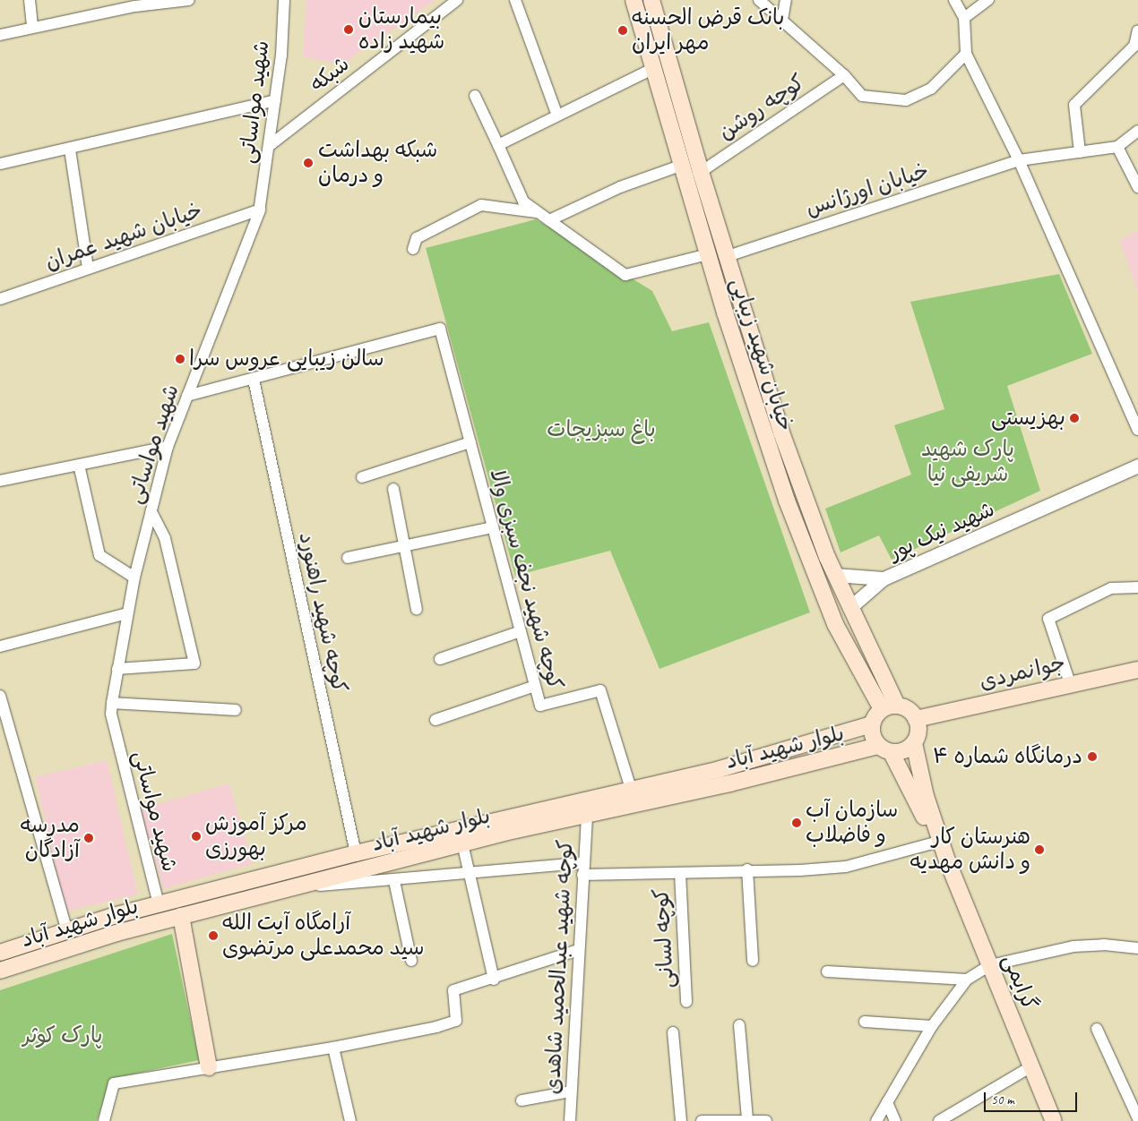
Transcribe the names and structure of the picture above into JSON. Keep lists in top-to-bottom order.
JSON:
{
  "streets": {
    "main road": [
      "خیابان شهید زیبایی",
      "جوانمردی",
      "بلوار شهید آباد",
      "گرایمی"
    ],
    "street": [
      "شبکه",
      "شهید مواساتی",
      "کوچه روشن",
      "خیابان اورژانس",
      "خیابان شهید عمران",
      "شهید نیک پور",
      "کوچه شهید نجف سبزی والا",
      "کوچه شهید راهنورد",
      "کوچه لسانی",
      "کوچه شهید عبدالحمید شاهدی"
    ]
  },
  "crossings": [
    ["شبکه", "شهید مواساتی"],
    ["شهید مواساتی", "خیابان شهید عمران"],
    ["شهید مواساتی", "بلوار شهید آباد"],
    ["کوچه روشن", "خیابان شهید زیبایی"],
    ["خیابان اورژانس", "خیابان شهید زیبایی"],
    ["خیابان شهید زیبایی", "شهید نیک پور"],
    ["خیابان شهید زیبایی", "جوانمردی"],
    ["خیابان شهید زیبایی", "بلوار شهید آباد"],
    ["کوچه شهید نجف سبزی والا", "کوچه شهید راهنورد"],
    ["کوچه شهید نجف سبزی والا", "بلوار شهید آباد"],
    ["کوچه شهید راهنورد", "بلوار شهید آباد"],
    ["جوانمردی", "بلوار شهید آباد"],
    ["بلوار شهید آباد", "کوچه شهید عبدالحمید شاهدی"]
  ],
  "parks": ["باغ سبزیجات", "پارک شهید شریفی نیا", "پارک کوثر"],
  "places": [
    "بیمارستان شهید زاده",
    "بانک قرض الحسنه مهر ایران",
    "شبکه بهداشت و درمان",
    "سالن زیبایی عروس سرا",
    "بهزیستی",
    "درمانگاه شماره ۴",
    "سازمان آب و فاضلاب",
    "مرکز آموزش بهورزی",
    "مدرسه آزادگان",
    "هنرستان کار و دانش مهدیه",
    "آرامگاه آیت الله سید محمدعلی مرتضوی"
  ],
  "scale_bar": "50 m"
}
